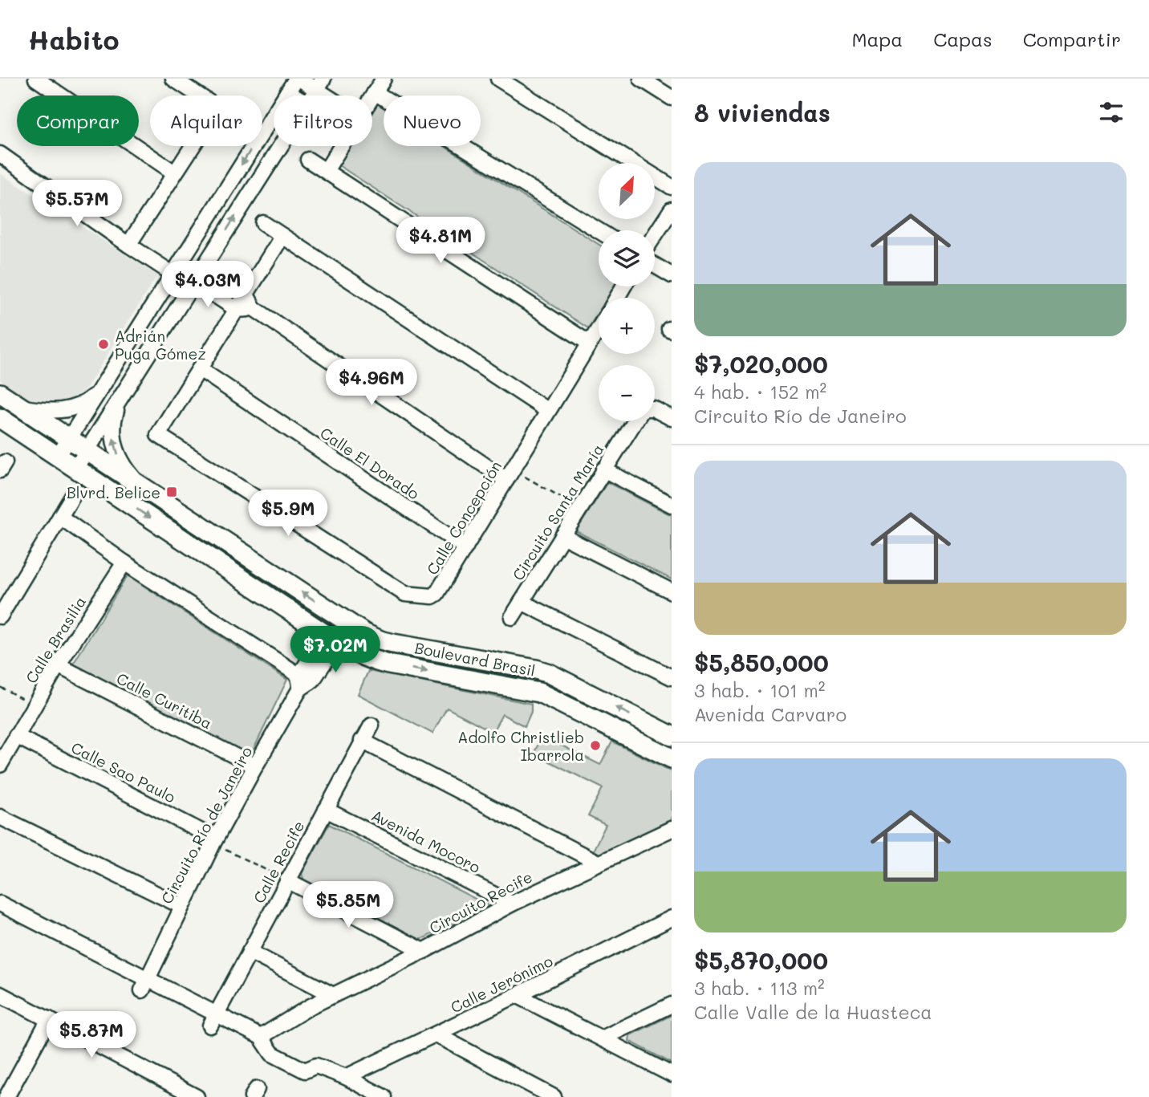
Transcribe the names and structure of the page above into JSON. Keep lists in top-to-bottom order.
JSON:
{
  "streets": {
    "main road": ["Boulevard Brasil"],
    "street": [
      "Calle El Dorado",
      "Circuito Santa María",
      "Calle Concepción",
      "Calle Brasilia",
      "Calle Curitiba",
      "Calle Sao Paulo",
      "Circuito Río de Janeiro",
      "Avenida Mocoro",
      "Calle Recife",
      "Circuito Recife",
      "Calle Jerónimo"
    ]
  },
  "crossings": [
    ["Calle El Dorado", "Calle Concepción"],
    ["Calle Brasilia", "Calle Curitiba"],
    ["Calle Brasilia", "Calle Sao Paulo"],
    ["Boulevard Brasil", "Circuito Río de Janeiro"],
    ["Calle Curitiba", "Circuito Río de Janeiro"],
    ["Calle Sao Paulo", "Circuito Río de Janeiro"],
    ["Avenida Mocoro", "Calle Recife"],
    ["Avenida Mocoro", "Circuito Recife"]
  ],
  "places": {
    "other": ["Adrián Puga Gómez", "Adolfo Christlieb Ibarrola"],
    "transit": ["Blvrd. Belice"]
  },
  "north": "top right",
  "page": {
    "header": "Habito",
    "nav": ["Mapa", "Capas", "Compartir"],
    "heading": "8 viviendas",
    "chip": [
      "Comprar",
      "Alquilar",
      "Filtros",
      "Nuevo"
    ],
    "list": [
      {
        "name": "$7,020,000",
        "note": "4 hab. · 152 m² · Circuito Río de Janeiro"
      },
      {
        "name": "$5,850,000",
        "note": "3 hab. · 101 m² · Avenida Carvaro"
      },
      {
        "name": "$5,870,000",
        "note": "3 hab. · 113 m² · Calle Valle de la Huasteca"
      }
    ],
    "map_buttons": ["+", "−"],
    "price": [
      "$5.57M",
      "$4.81M",
      "$4.03M",
      "$4.96M",
      "$5.9M",
      "$7.02M",
      "$5.85M",
      "$5.87M"
    ]
  }
}
